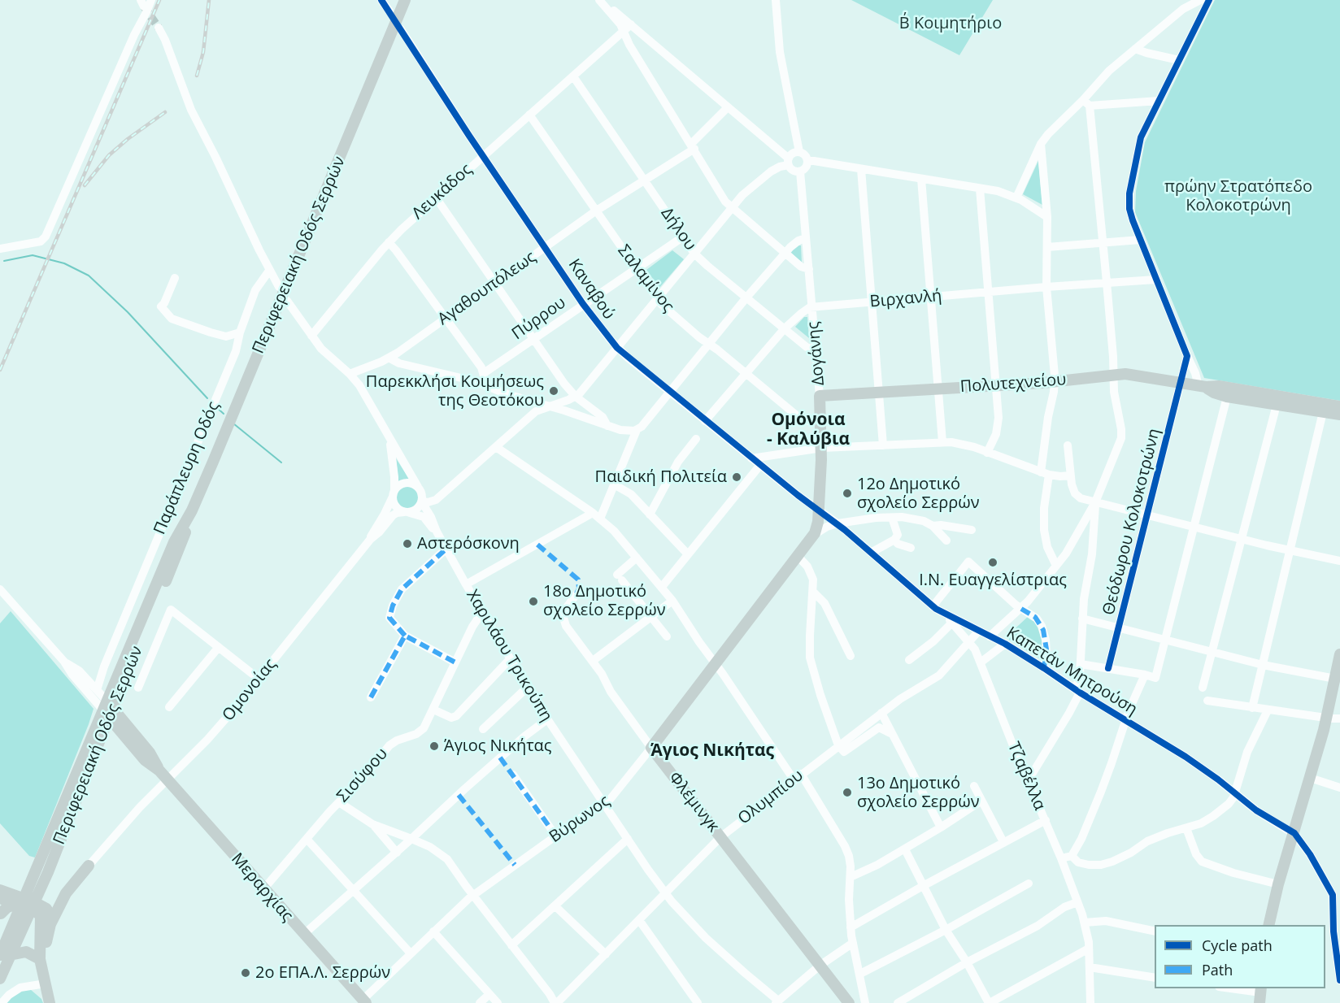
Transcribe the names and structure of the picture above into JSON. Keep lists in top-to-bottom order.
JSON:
{
  "streets": {
    "main road": [
      "Περιφερειακή Οδός Σερρών",
      "Δογάνης",
      "Πολυτεχνείου",
      "Φλέμινγκ",
      "Βύρωνος",
      "Μεραρχίας"
    ],
    "street": [
      "Λευκάδος",
      "Δήλου",
      "Σαλαμίνος",
      "Αγαθουπόλεως",
      "Καναβού",
      "Βιρχανλή",
      "Πύρρου",
      "Παράπλευρη Οδός",
      "Θεόδωρου Κολοκοτρώνη",
      "Χαριλάου Τρικούπη",
      "Καπετάν Μητρούση",
      "Ομονοίας",
      "Σισύφου",
      "Τζαβέλλα",
      "Ολυμπίου"
    ]
  },
  "crossings": [
    ["Λευκάδος", "Δήλου"],
    ["Λευκάδος", "Σαλαμίνος"],
    ["Λευκάδος", "Καναβού"],
    ["Λευκάδος", "Χαριλάου Τρικούπη"],
    ["Δήλου", "Αγαθουπόλεως"],
    ["Δήλου", "Βιρχανλή"],
    ["Δήλου", "Πύρρου"],
    ["Δήλου", "Δογάνης"],
    ["Περιφερειακή Οδός Σερρών", "Μεραρχίας"],
    ["Σαλαμίνος", "Αγαθουπόλεως"],
    ["Σαλαμίνος", "Βιρχανλή"],
    ["Σαλαμίνος", "Πύρρου"],
    ["Σαλαμίνος", "Δογάνης"],
    ["Αγαθουπόλεως", "Καναβού"],
    ["Αγαθουπόλεως", "Χαριλάου Τρικούπη"],
    ["Καναβού", "Βιρχανλή"],
    ["Καναβού", "Πύρρου"],
    ["Καναβού", "Δογάνης"],
    ["Καναβού", "Καπετάν Μητρούση"],
    ["Βιρχανλή", "Δογάνης"],
    ["Δογάνης", "Πολυτεχνείου"],
    ["Δογάνης", "Καπετάν Μητρούση"],
    ["Δογάνης", "Βύρωνος"],
    ["Πολυτεχνείου", "Θεόδωρου Κολοκοτρώνη"],
    ["Παράπλευρη Οδός", "Μεραρχίας"],
    ["Χαριλάου Τρικούπη", "Ομονοίας"],
    ["Χαριλάου Τρικούπη", "Σισύφου"],
    ["Χαριλάου Τρικούπη", "Ολυμπίου"],
    ["Χαριλάου Τρικούπη", "Βύρωνος"],
    ["Καπετάν Μητρούση", "Τζαβέλλα"],
    ["Καπετάν Μητρούση", "Ολυμπίου"],
    ["Ομονοίας", "Μεραρχίας"],
    ["Σισύφου", "Μεραρχίας"],
    ["Τζαβέλλα", "Ολυμπίου"],
    ["Ολυμπίου", "Φλέμινγκ"],
    ["Φλέμινγκ", "Βύρωνος"],
    ["Βύρωνος", "Μεραρχίας"]
  ],
  "districts": ["Ομόνοια - Καλύβια", "Άγιος Νικήτας"],
  "parks": ["Β΄ Κοιμητήριο", "πρώην Στρατόπεδο Κολοκοτρώνη"],
  "places": [
    "Παρεκκλήσι Κοιμήσεως της Θεοτόκου",
    "Παιδική Πολιτεία",
    "12ο Δημοτικό σχολείο Σερρών",
    "Αστερόσκονη",
    "Ι.Ν. Ευαγγελίστριας",
    "18ο Δημοτικό σχολείο Σερρών",
    "Άγιος Νικήτας",
    "13ο Δημοτικό σχολείο Σερρών",
    "2ο ΕΠΑ.Λ. Σερρών"
  ],
  "legend": ["Cycle path", "Path"]
}
